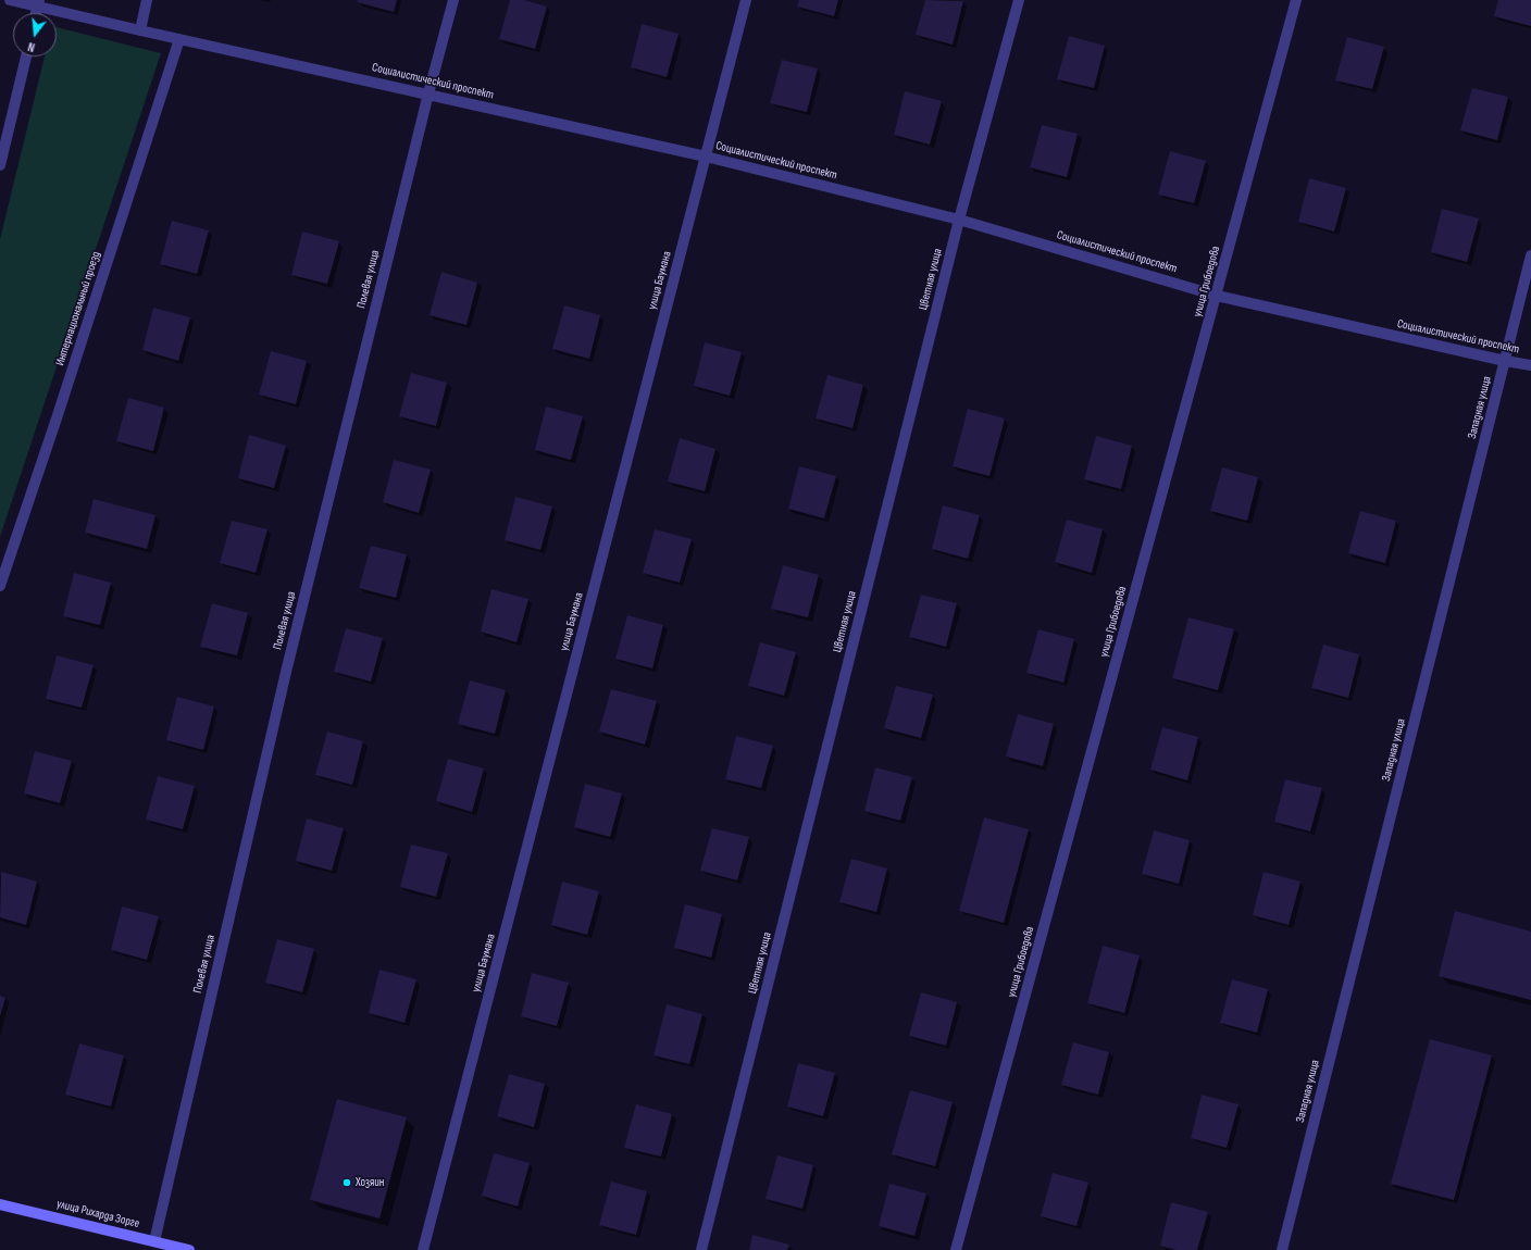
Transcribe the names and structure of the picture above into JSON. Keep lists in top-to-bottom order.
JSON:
{
  "streets": {
    "main road": ["улица Рихарда Зорге"],
    "street": [
      "Социалистический проспект",
      "Полевая улица",
      "Цветная улица",
      "улица Баумана",
      "улица Грибоедова",
      "Интернациональный проезд",
      "Западная улица"
    ]
  },
  "crossings": [
    ["Социалистический проспект", "Полевая улица"],
    ["Социалистический проспект", "Цветная улица"],
    ["Социалистический проспект", "улица Баумана"],
    ["Социалистический проспект", "улица Грибоедова"],
    ["Социалистический проспект", "Интернациональный проезд"],
    ["Социалистический проспект", "Западная улица"],
    ["Полевая улица", "улица Рихарда Зорге"]
  ],
  "places": ["Хозяин"],
  "north": "bottom"
}
